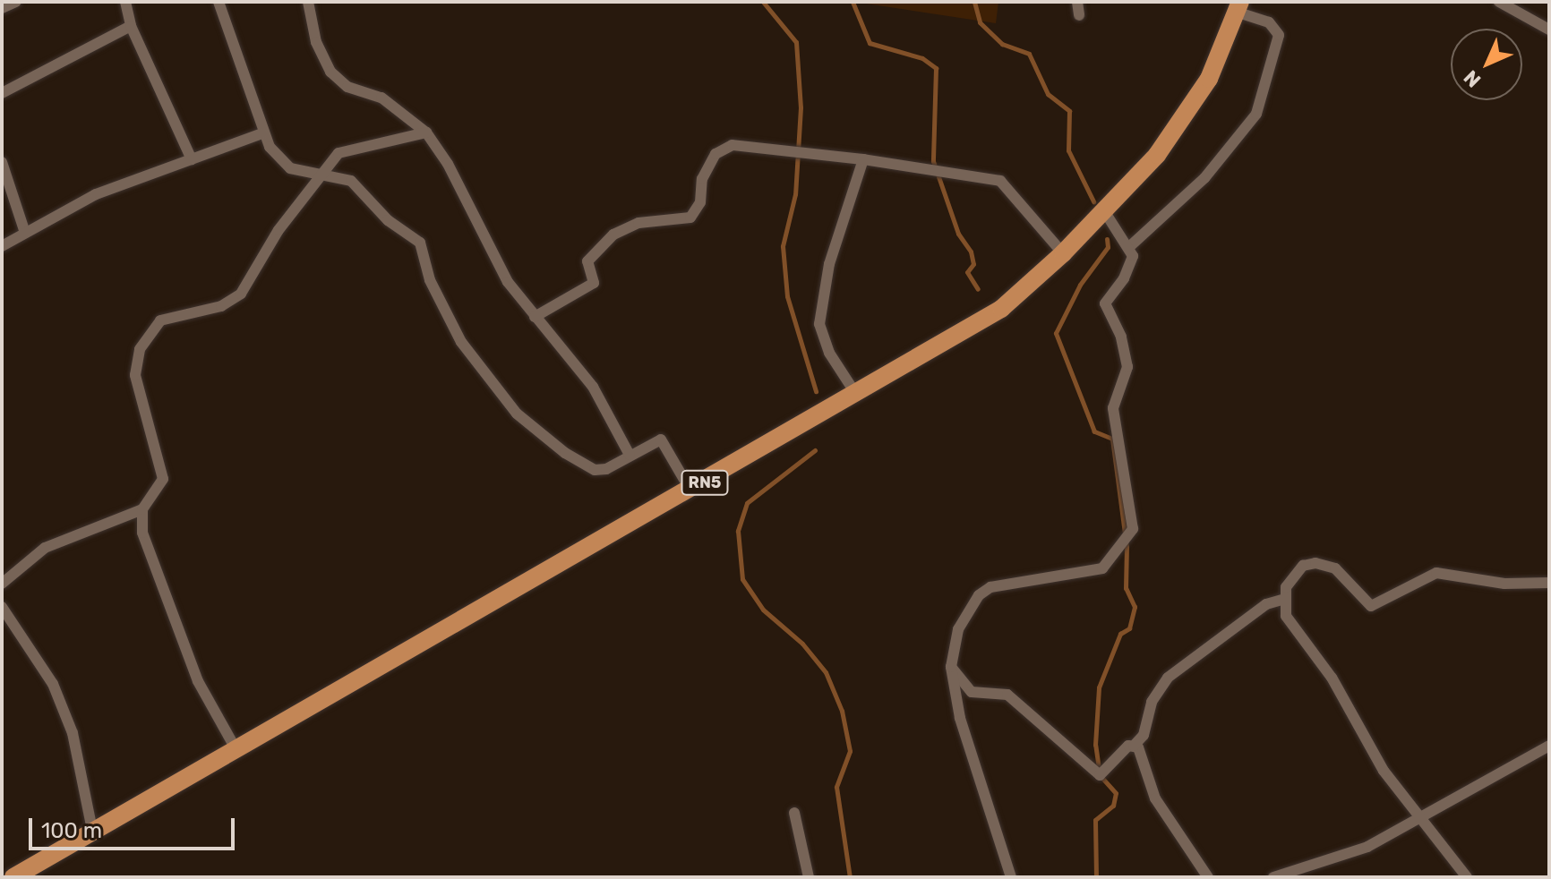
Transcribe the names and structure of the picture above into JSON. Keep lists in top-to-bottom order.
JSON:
{
  "streets": {
    "highway": ["RN5"]
  },
  "scale_bar": "100 m",
  "north": "bottom left"
}
